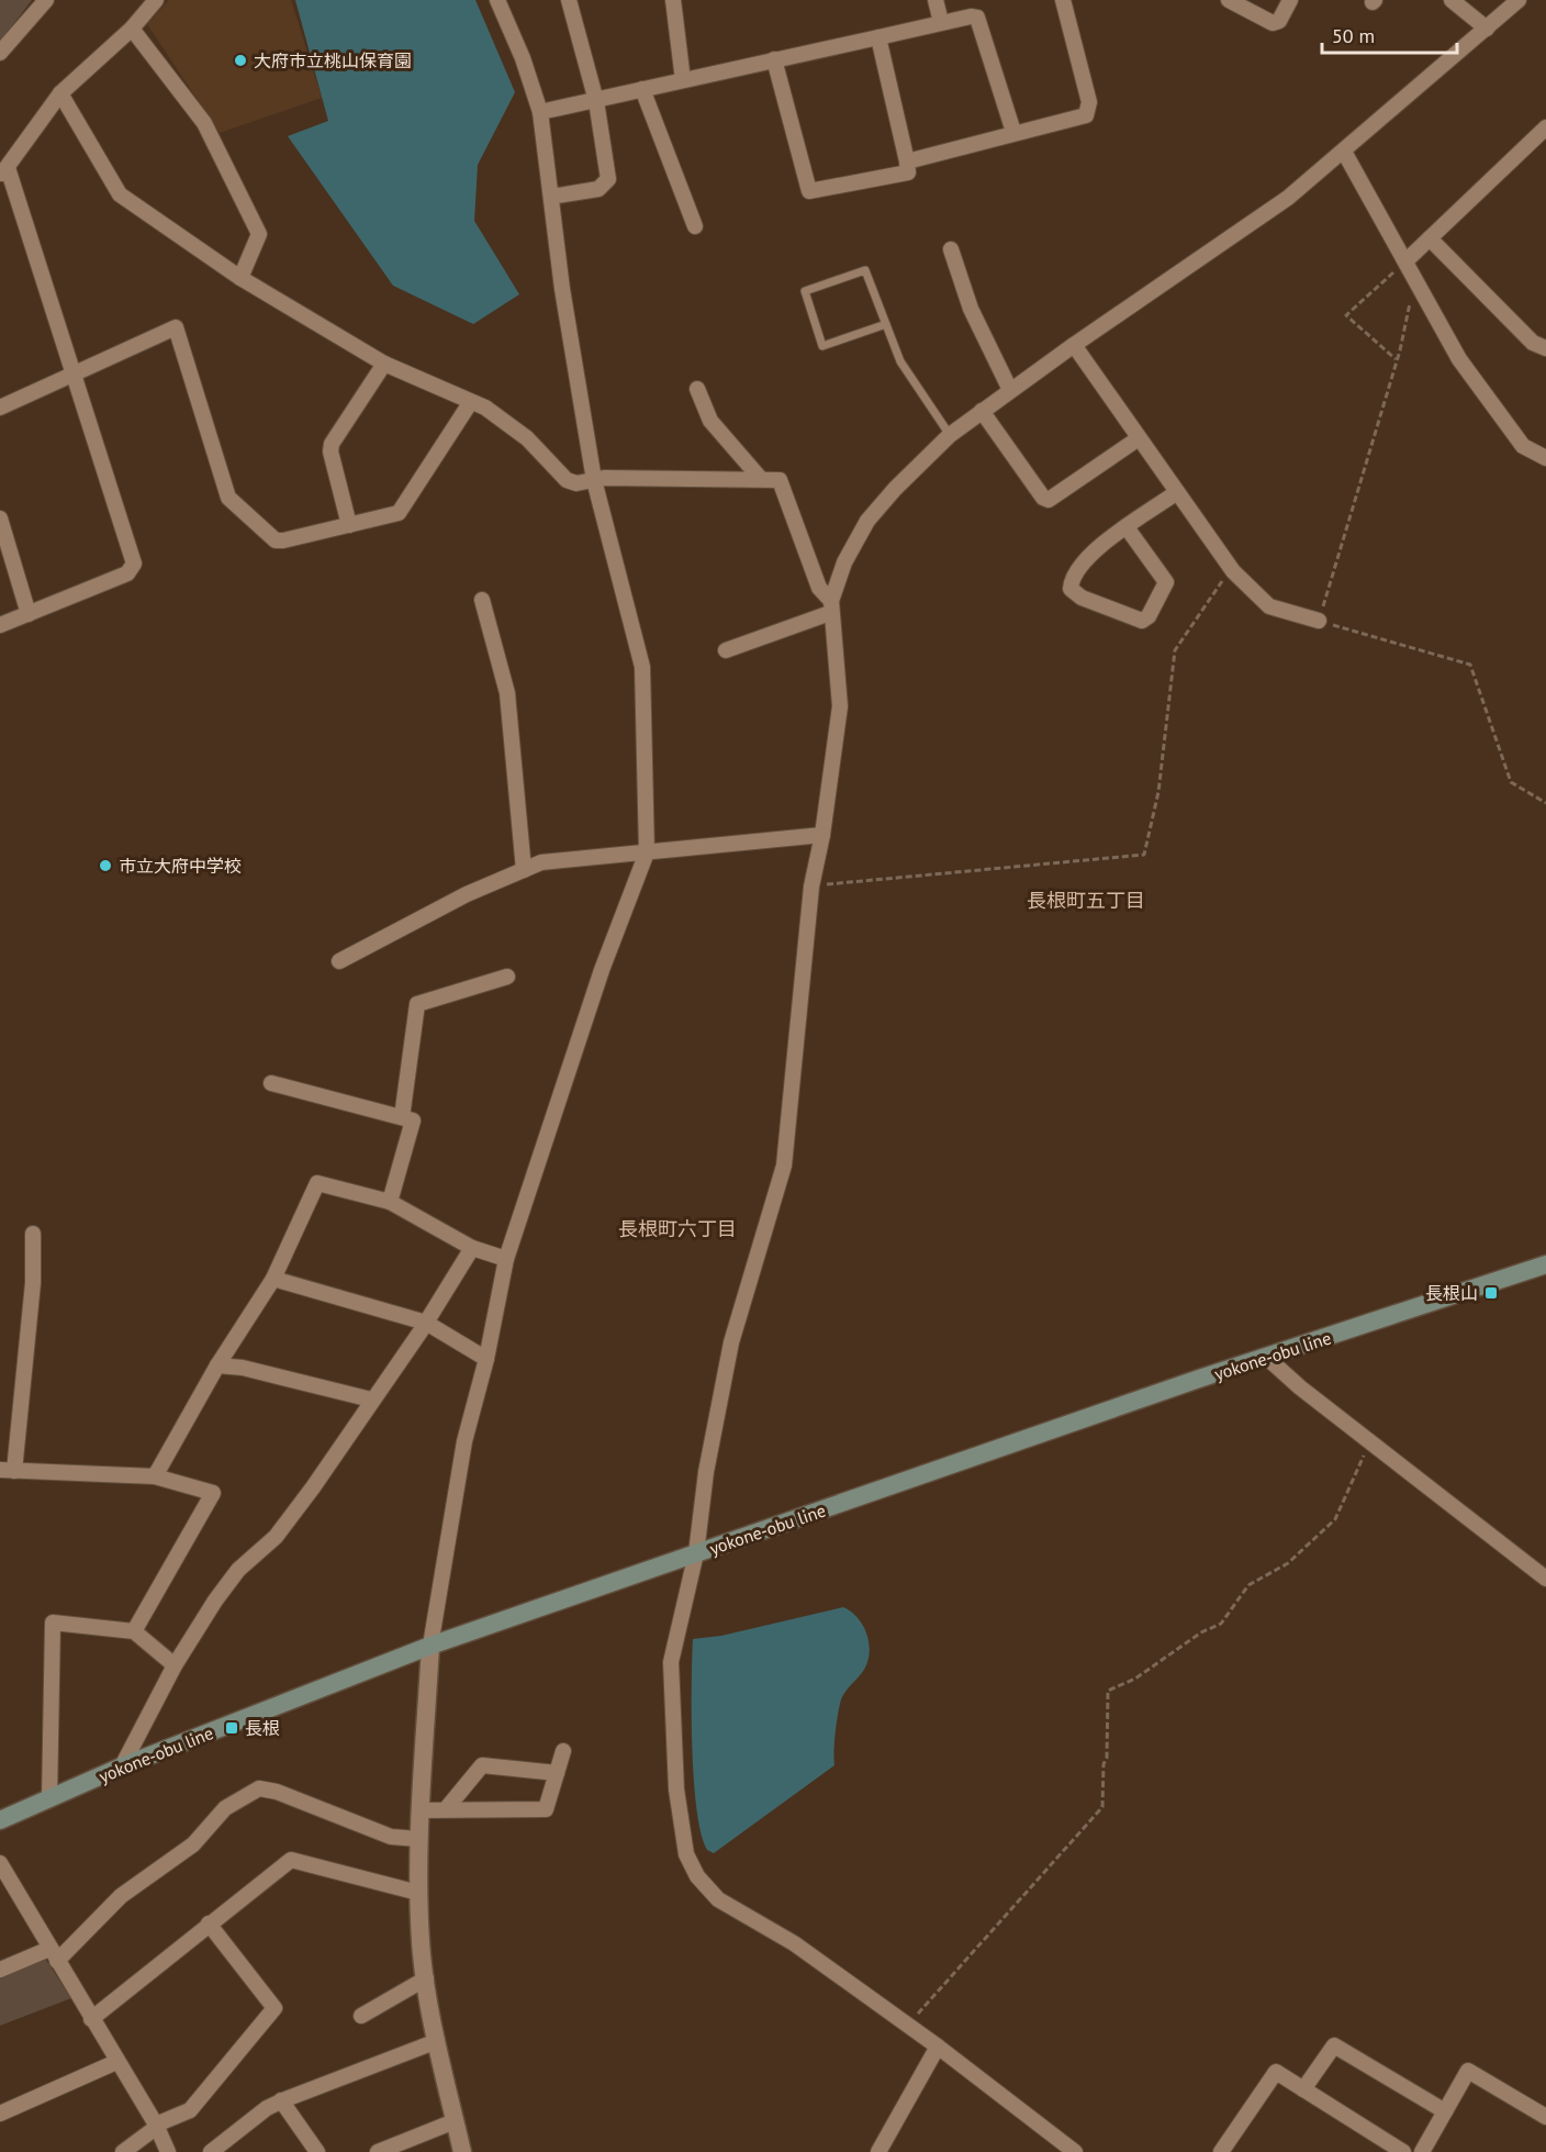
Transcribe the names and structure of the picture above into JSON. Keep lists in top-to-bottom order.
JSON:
{
  "streets": {
    "main road": ["yokone-obu line"]
  },
  "districts": ["長根町五丁目", "長根町六丁目"],
  "places": {
    "other": ["大府市立桃山保育園", "市立大府中学校"],
    "transit": ["長根山", "長根"]
  },
  "scale_bar": "50 m"
}
